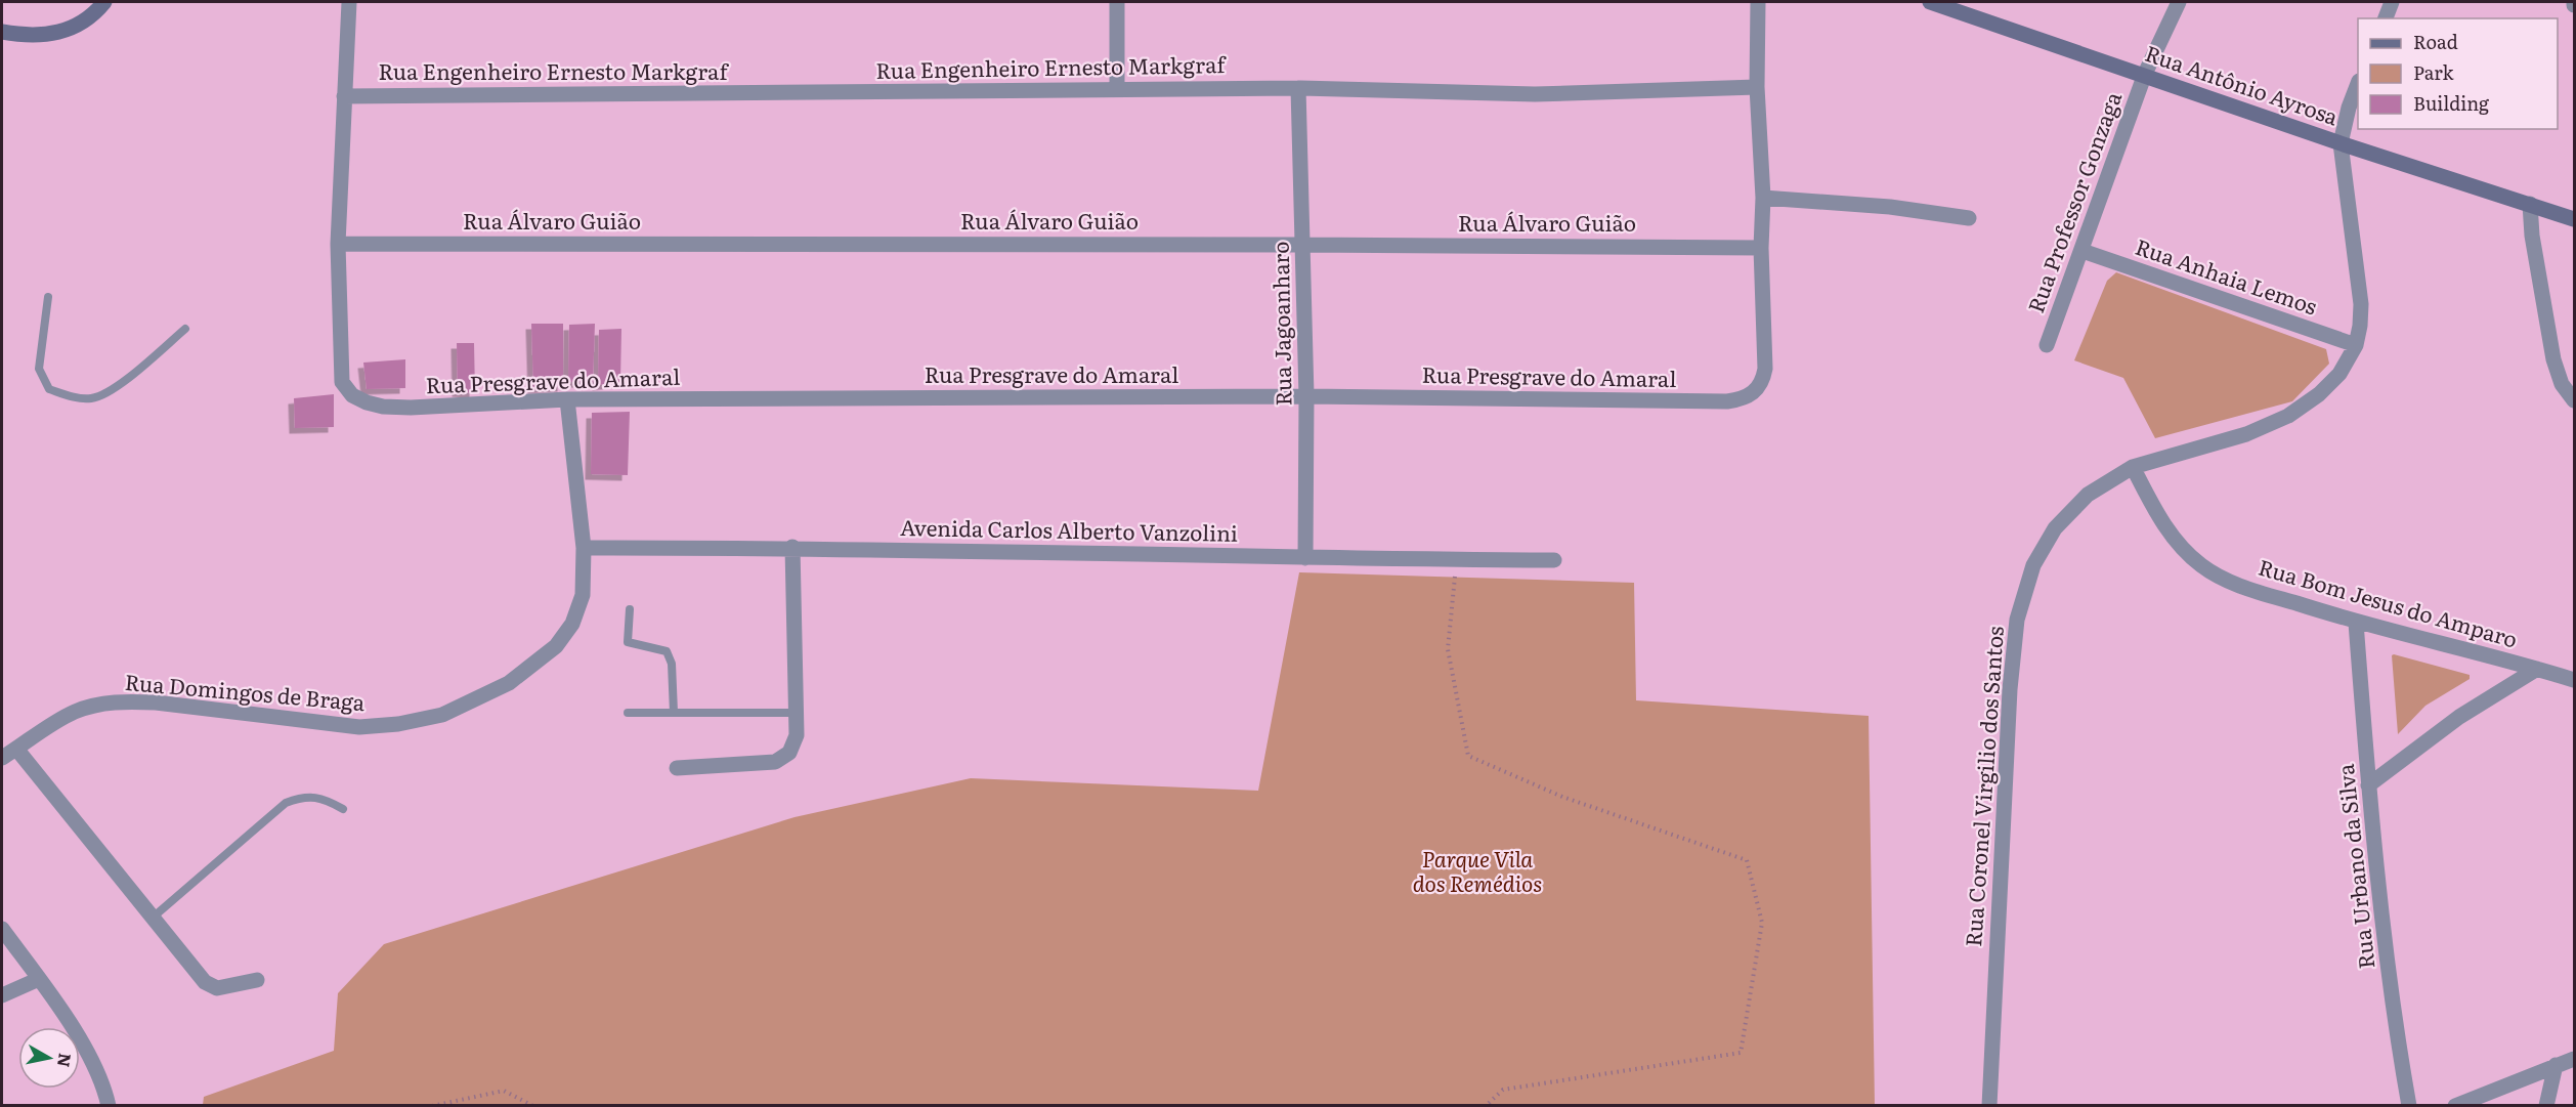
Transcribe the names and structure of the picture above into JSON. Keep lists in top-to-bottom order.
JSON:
{
  "streets": {
    "street": [
      "Rua Engenheiro Ernesto Markgraf",
      "Rua Antônio Ayrosa",
      "Rua Professor Gonzaga",
      "Rua Álvaro Guião",
      "Rua Anhaia Lemos",
      "Rua Jagoanharo",
      "Rua Presgrave do Amaral",
      "Avenida Carlos Alberto Vanzolini",
      "Rua Bom Jesus do Amparo",
      "Rua Domingos de Braga",
      "Rua Coronel Virgilio dos Santos",
      "Rua Urbano da Silva"
    ]
  },
  "crossings": [
    ["Rua Engenheiro Ernesto Markgraf", "Rua Jagoanharo"],
    ["Rua Engenheiro Ernesto Markgraf", "Rua Presgrave do Amaral"],
    ["Rua Antônio Ayrosa", "Rua Professor Gonzaga"],
    ["Rua Antônio Ayrosa", "Rua Coronel Virgilio dos Santos"],
    ["Rua Professor Gonzaga", "Rua Anhaia Lemos"],
    ["Rua Álvaro Guião", "Rua Jagoanharo"],
    ["Rua Álvaro Guião", "Rua Presgrave do Amaral"],
    ["Rua Anhaia Lemos", "Rua Coronel Virgilio dos Santos"],
    ["Rua Jagoanharo", "Rua Presgrave do Amaral"],
    ["Rua Jagoanharo", "Avenida Carlos Alberto Vanzolini"],
    ["Rua Presgrave do Amaral", "Rua Domingos de Braga"],
    ["Avenida Carlos Alberto Vanzolini", "Rua Domingos de Braga"],
    ["Rua Bom Jesus do Amparo", "Rua Coronel Virgilio dos Santos"],
    ["Rua Bom Jesus do Amparo", "Rua Urbano da Silva"]
  ],
  "parks": ["Parque Vila dos Remédios"],
  "legend": ["Road", "Park", "Building"],
  "north": "right"
}
